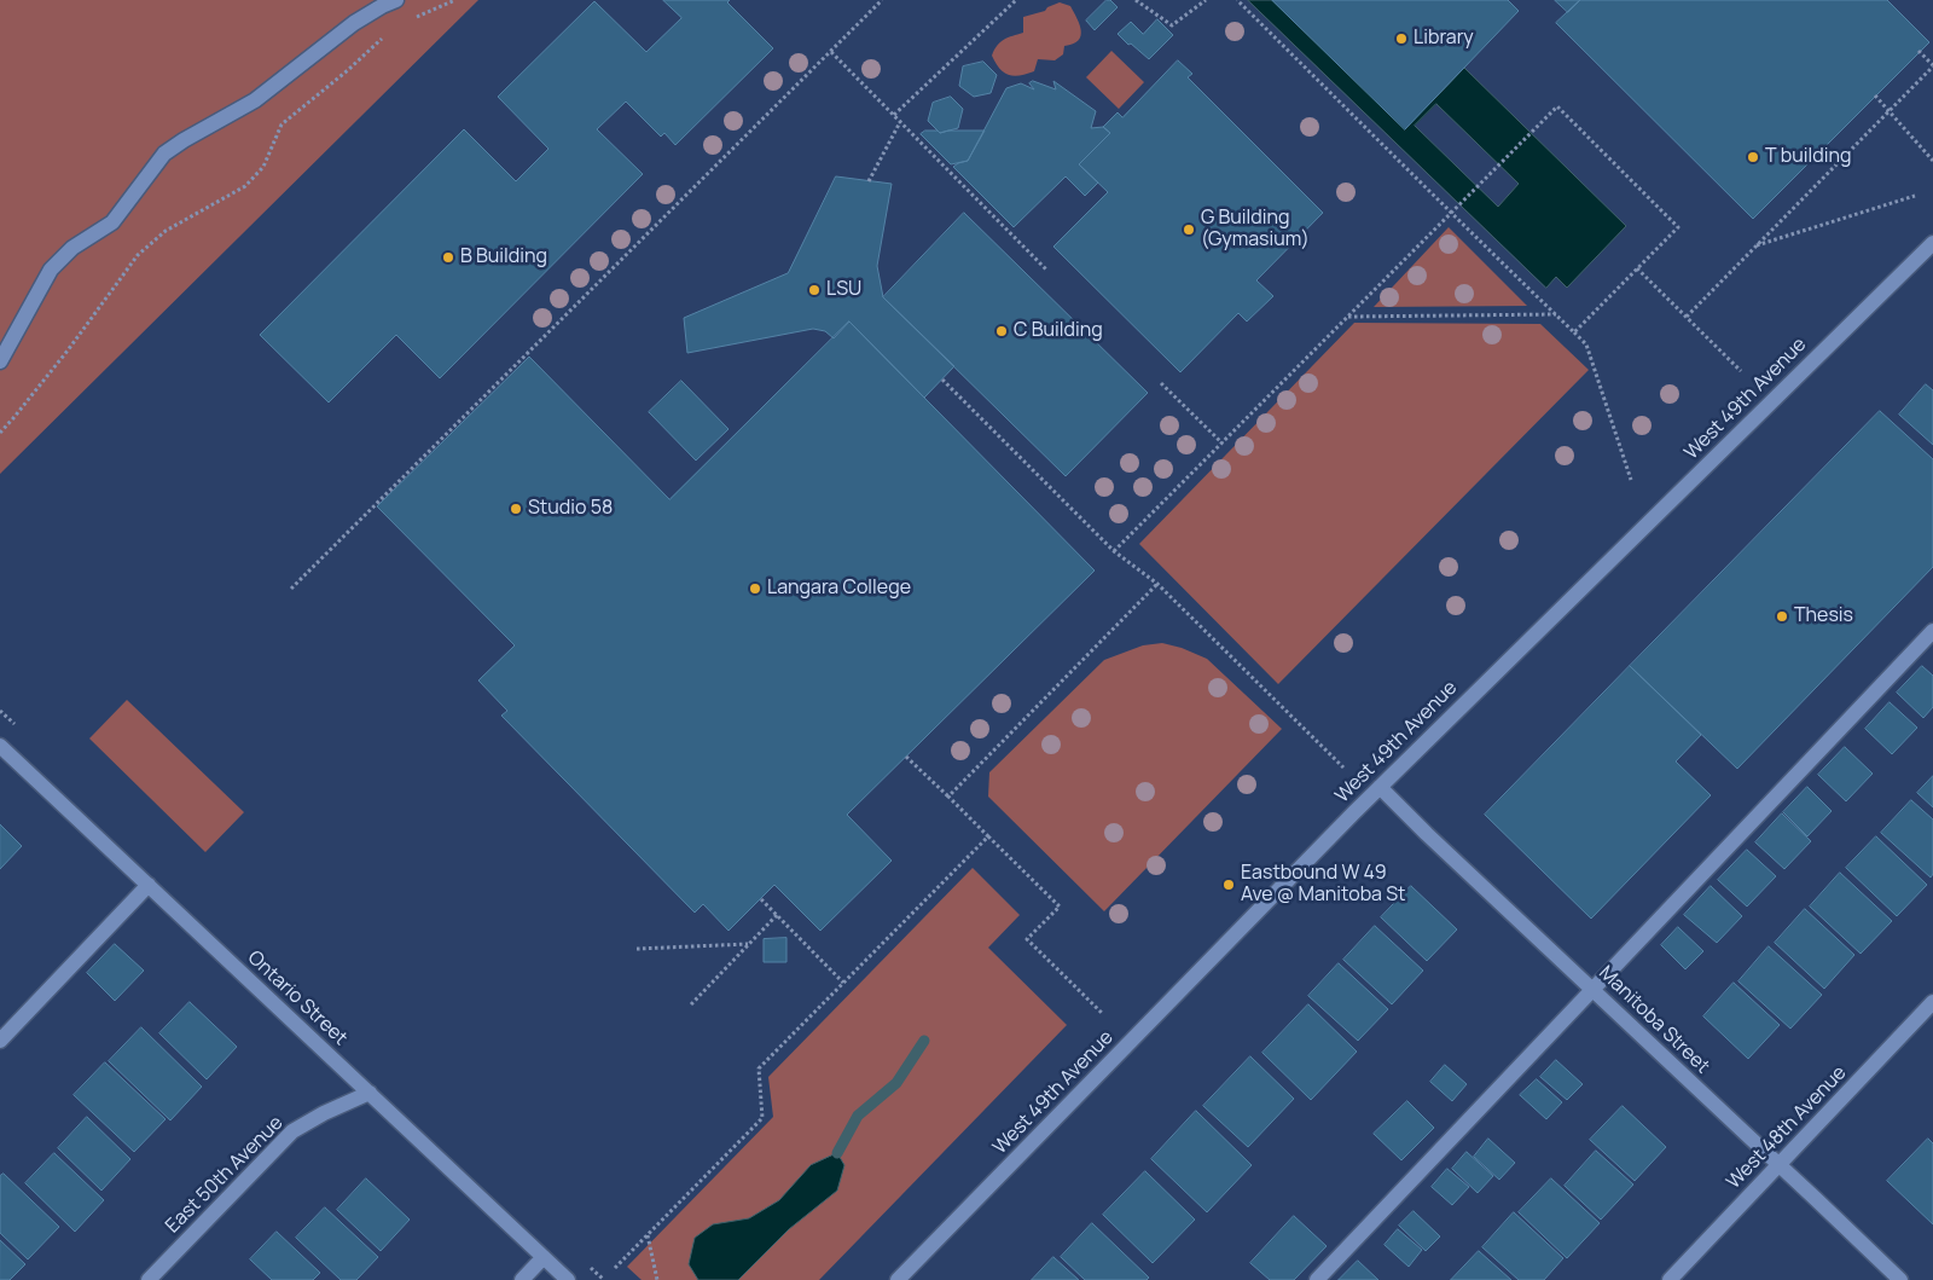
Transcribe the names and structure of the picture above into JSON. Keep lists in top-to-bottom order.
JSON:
{
  "streets": {
    "street": [
      "West 49th Avenue",
      "Ontario Street",
      "Manitoba Street",
      "West 48th Avenue",
      "East 50th Avenue"
    ]
  },
  "crossings": [
    ["West 49th Avenue", "Manitoba Street"],
    ["Ontario Street", "East 50th Avenue"],
    ["Manitoba Street", "West 48th Avenue"]
  ],
  "places": [
    "Library",
    "T building",
    "G Building (Gymasium)",
    "B Building",
    "LSU",
    "C Building",
    "Studio 58",
    "Langara College",
    "Thesis",
    "Eastbound W 49 Ave @ Manitoba St"
  ]
}
